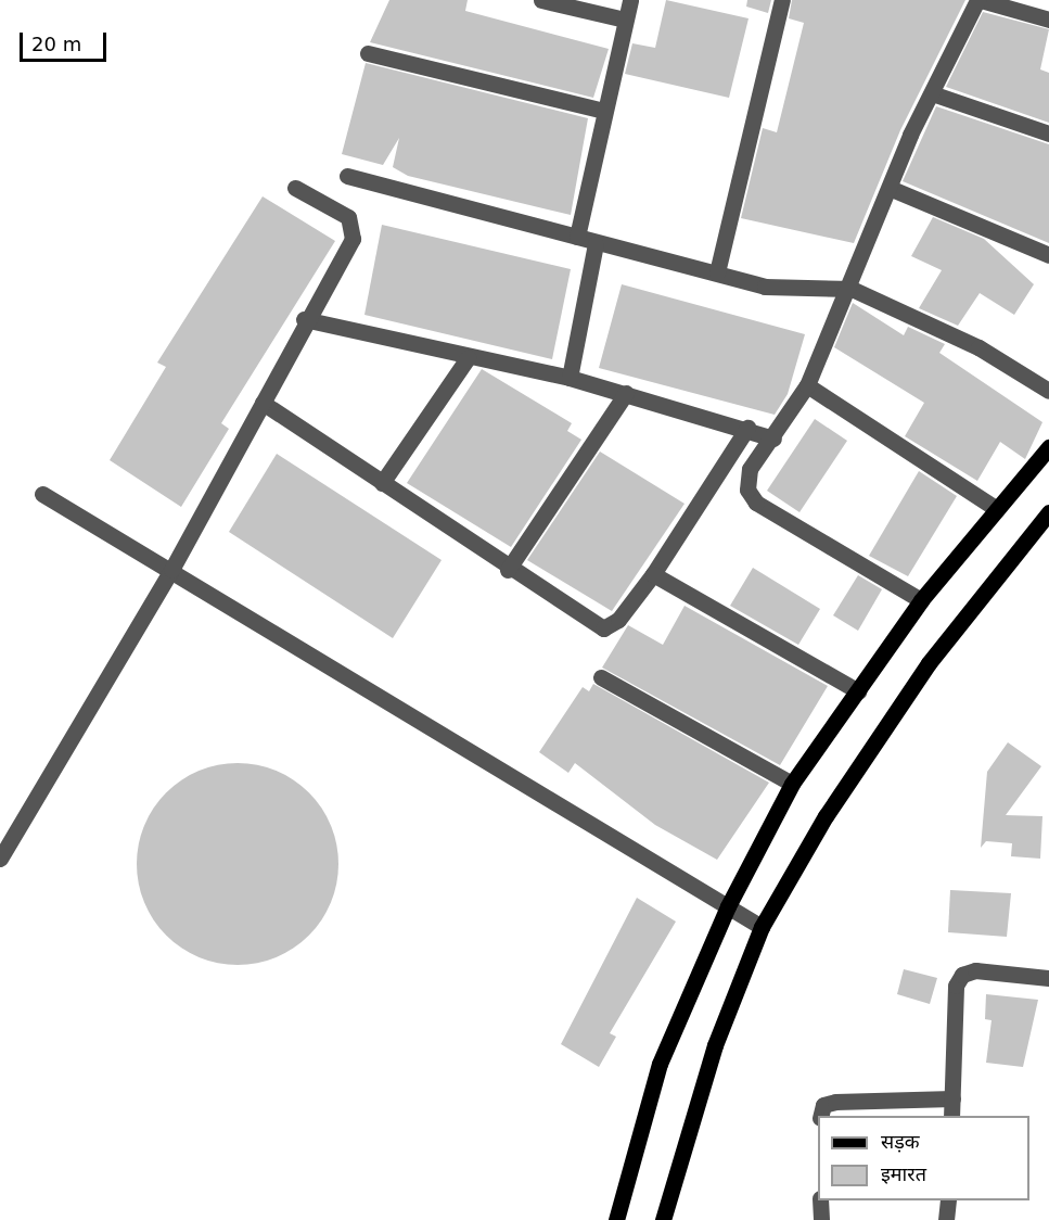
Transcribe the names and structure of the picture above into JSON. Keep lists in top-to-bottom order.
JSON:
{
  "legend": ["सड़क", "इमारत"],
  "scale_bar": "20 m"
}
